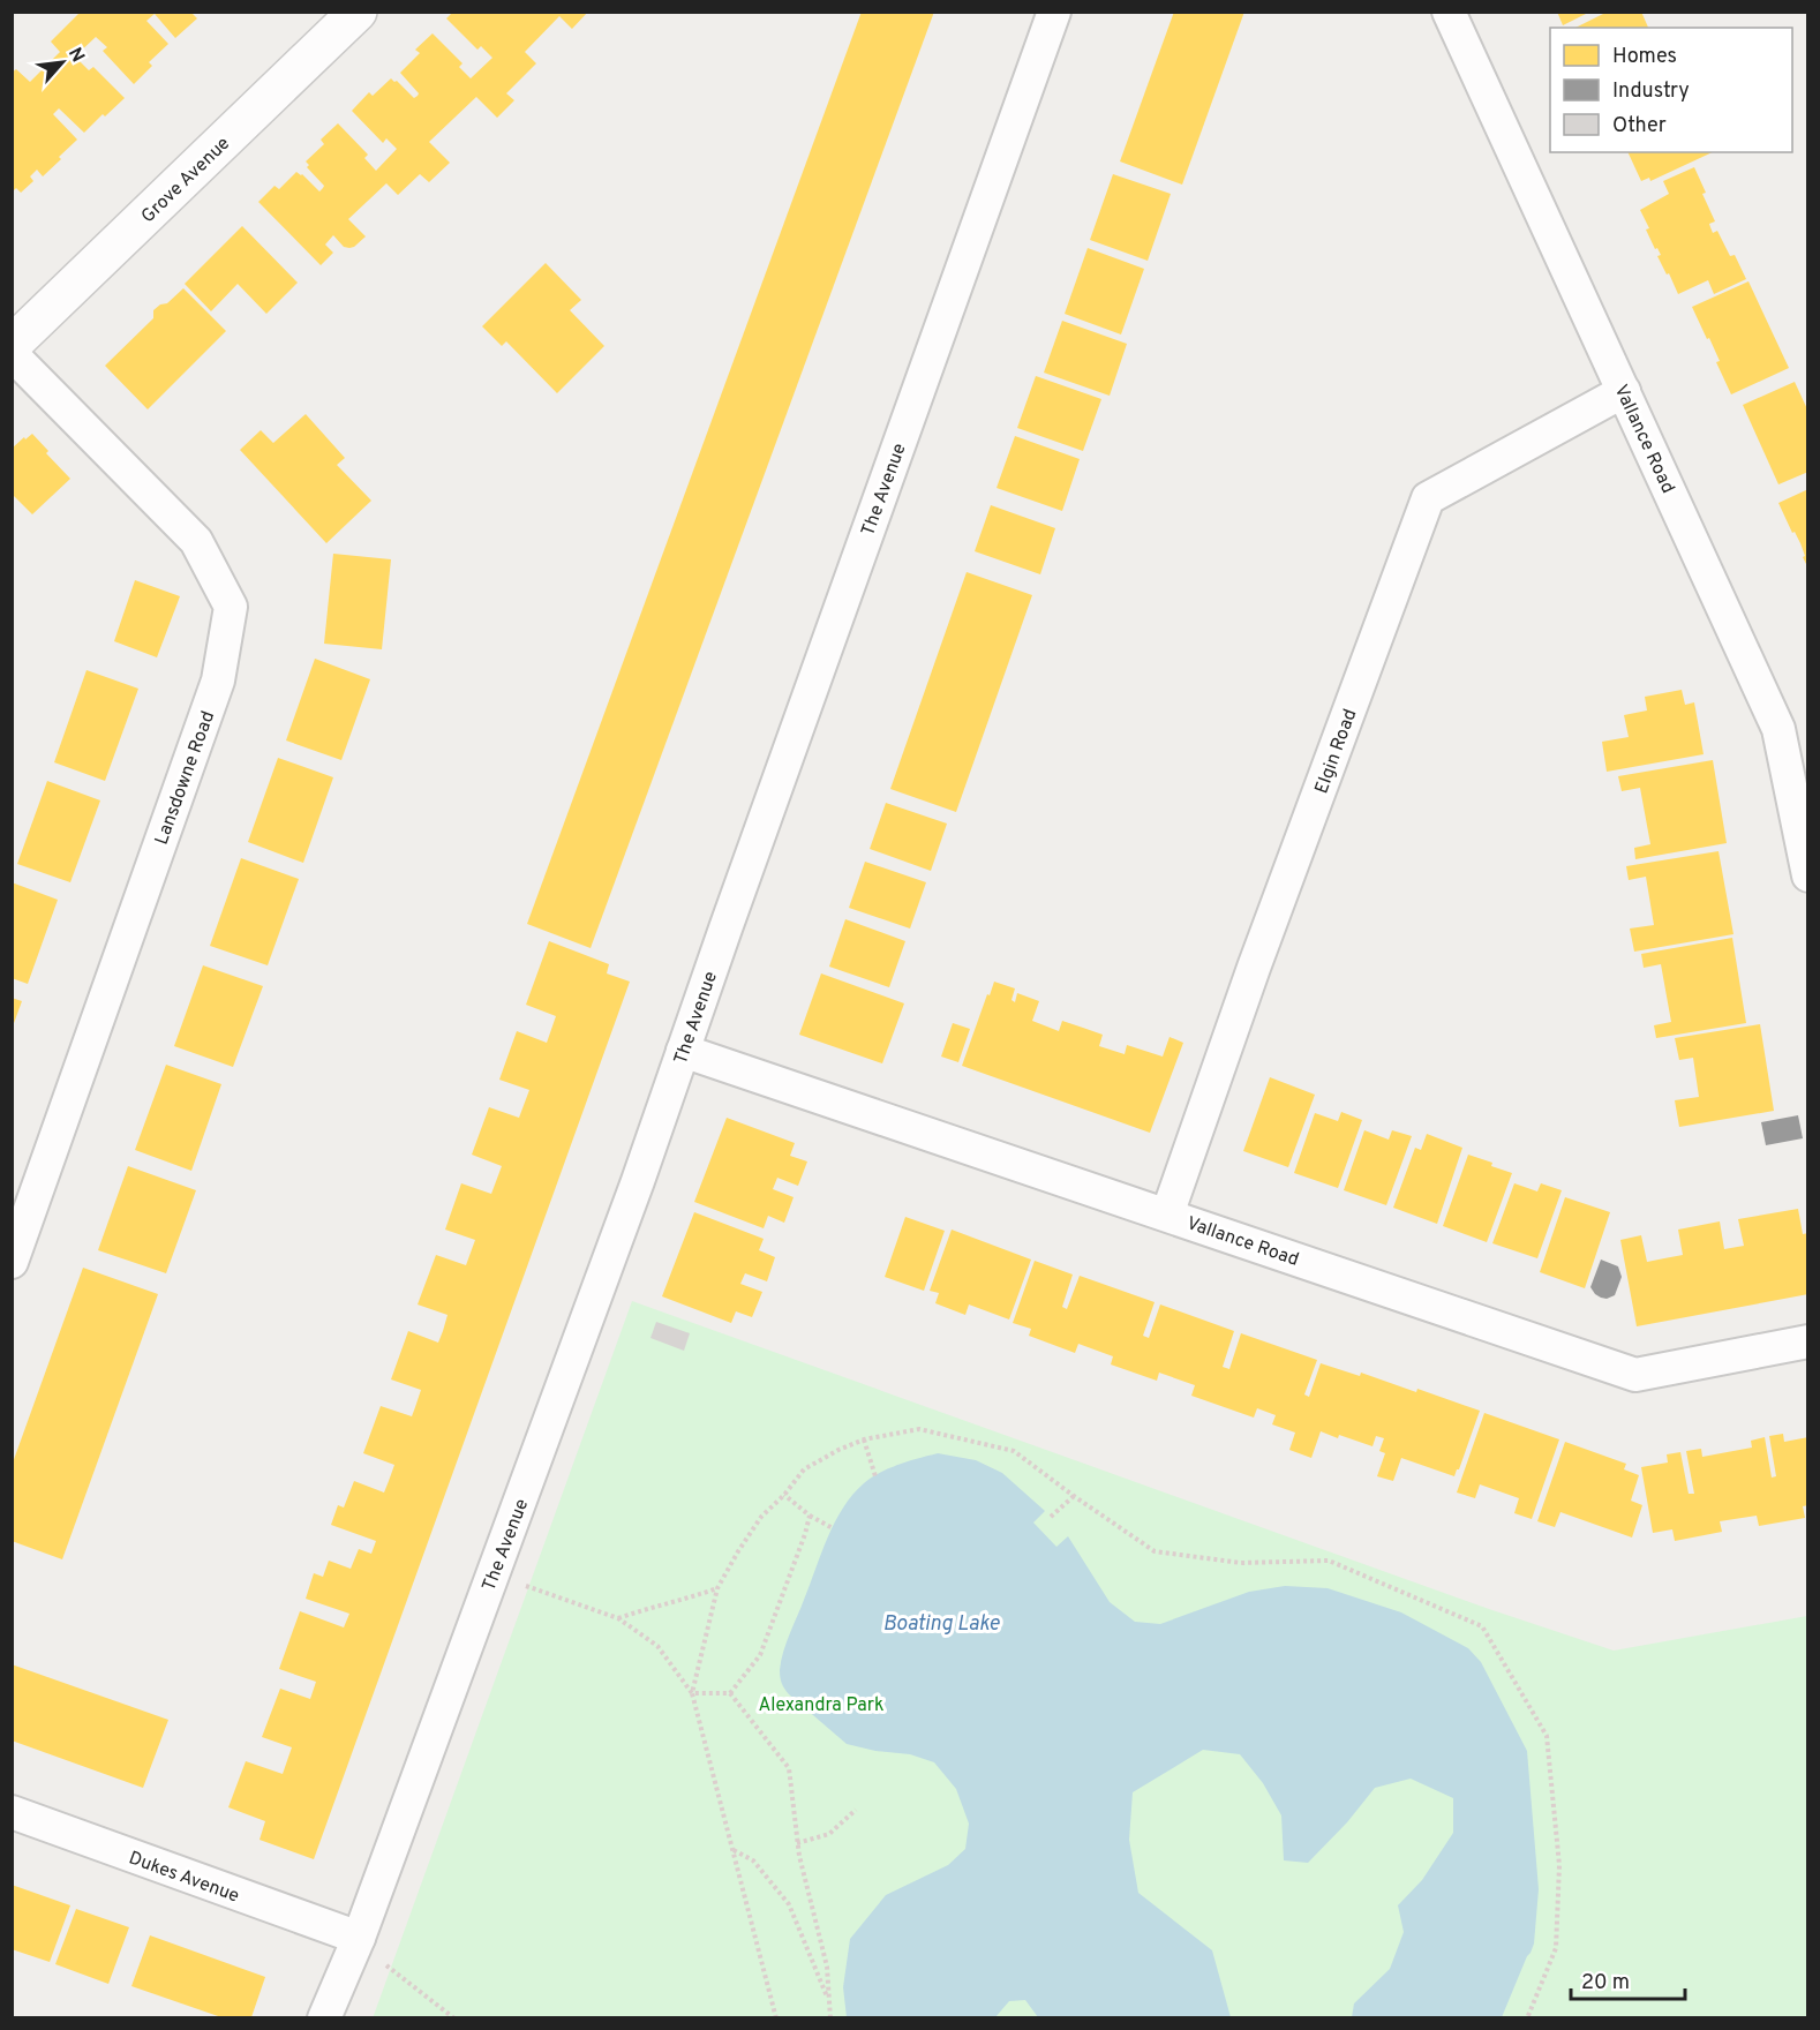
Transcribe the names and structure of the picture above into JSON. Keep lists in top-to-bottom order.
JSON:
{
  "streets": {
    "street": [
      "Grove Avenue",
      "Vallance Road",
      "The Avenue",
      "Elgin Road",
      "Lansdowne Road",
      "Dukes Avenue"
    ]
  },
  "crossings": [
    ["Vallance Road", "The Avenue"],
    ["Vallance Road", "Elgin Road"],
    ["The Avenue", "Dukes Avenue"]
  ],
  "water": ["Boating Lake"],
  "parks": ["Alexandra Park"],
  "legend": ["Homes", "Industry", "Other"],
  "scale_bar": "20 m",
  "north": "top right"
}
